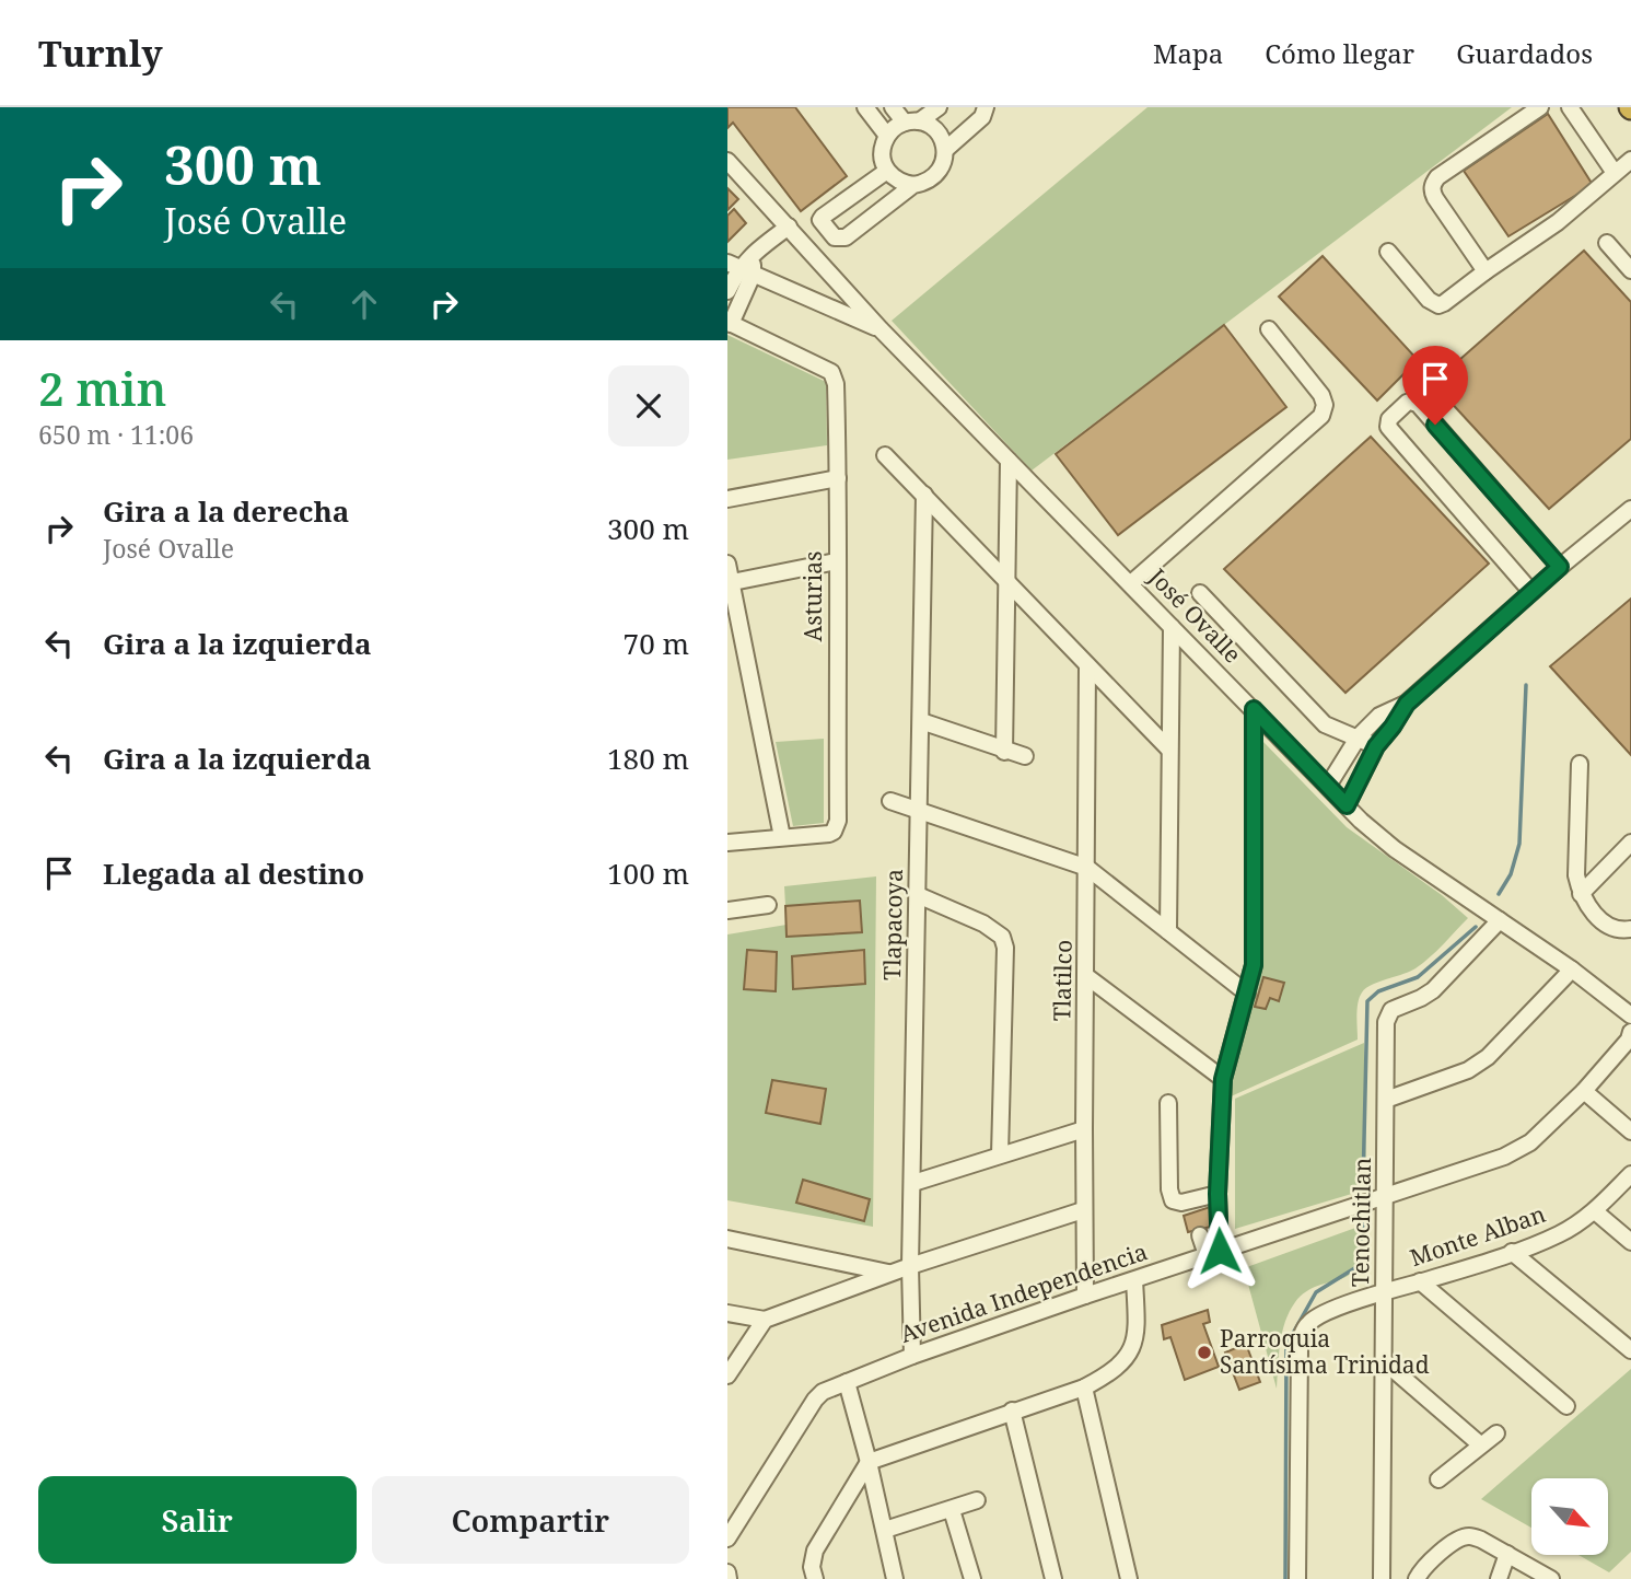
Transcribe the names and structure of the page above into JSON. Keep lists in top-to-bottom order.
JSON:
{
  "streets": {
    "street": [
      "Asturias",
      "José Ovalle",
      "Tlapacoya",
      "Tlatilco",
      "Tenochitlan",
      "Monte Alban",
      "Avenida Independencia"
    ]
  },
  "crossings": [
    ["José Ovalle", "Tenochitlan"],
    ["Tlapacoya", "Avenida Independencia"],
    ["Tlatilco", "Avenida Independencia"],
    ["Tenochitlan", "Monte Alban"],
    ["Tenochitlan", "Avenida Independencia"]
  ],
  "places": ["Parroquia Santísima Trinidad"],
  "north": "bottom right",
  "page": {
    "header": "Turnly",
    "nav": ["Mapa", "Cómo llegar", "Guardados"],
    "turn": ["300 m", "José Ovalle"],
    "heading": ["2 min", "650 m · 11:06"],
    "list": [
      {
        "name": "Gira a la derecha",
        "note": "José Ovalle",
        "value": "300 m"
      },
      {
        "name": "Gira a la izquierda",
        "value": "70 m"
      },
      {
        "name": "Gira a la izquierda",
        "value": "180 m"
      },
      {
        "name": "Llegada al destino",
        "value": "100 m"
      }
    ],
    "buttons": ["Salir", "Compartir"]
  }
}
